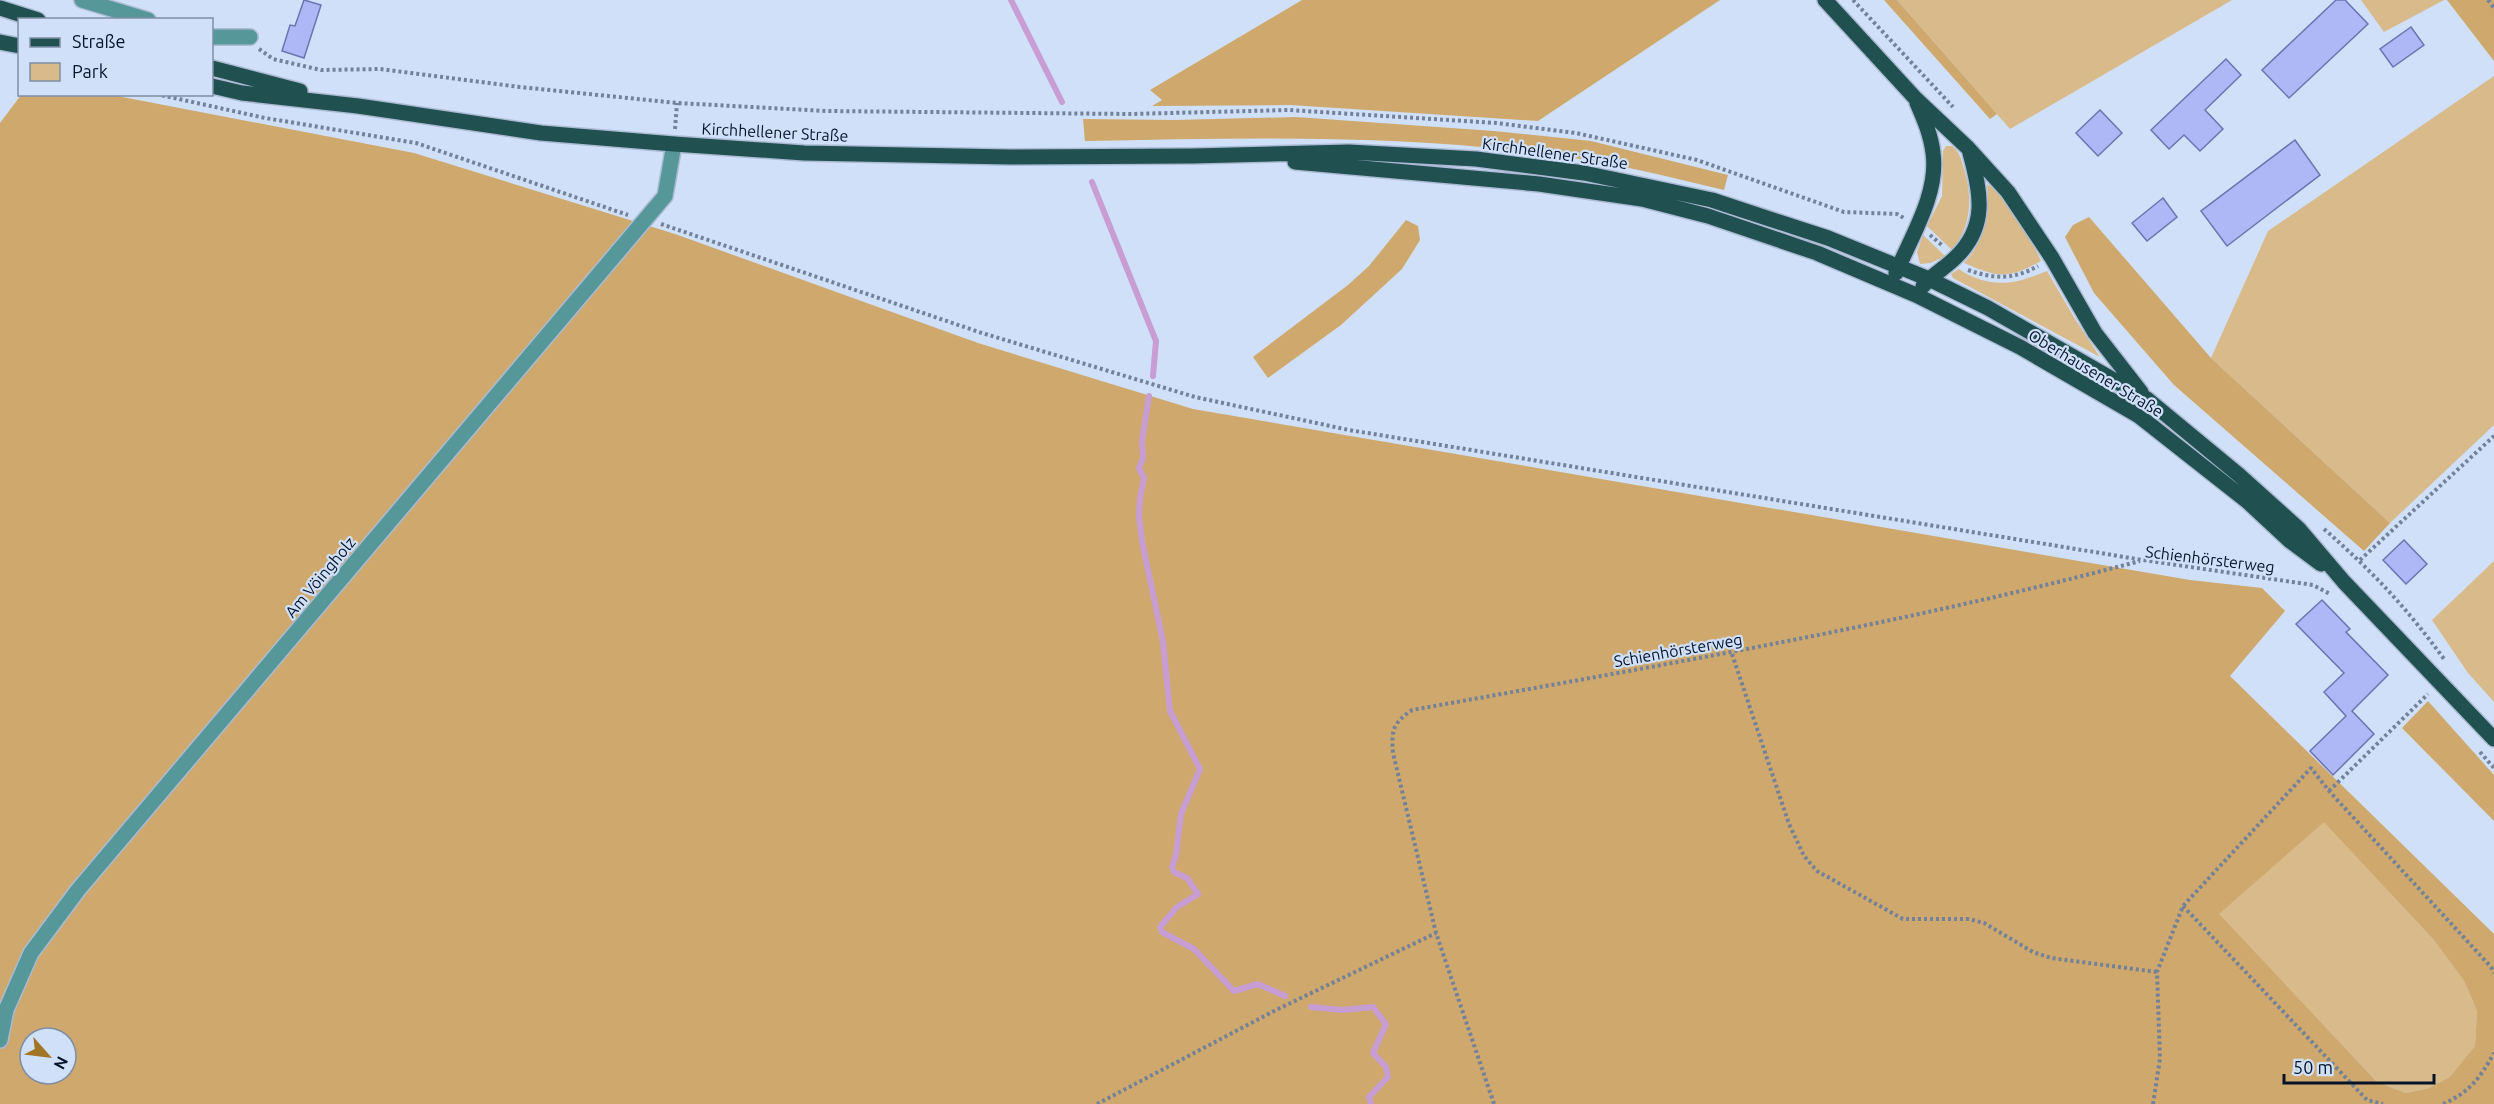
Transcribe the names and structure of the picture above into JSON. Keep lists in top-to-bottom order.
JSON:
{
  "streets": {
    "main road": ["Kirchhellener Straße", "Oberhausener Straße"],
    "street": ["Am Vöingholz"],
    "path": ["Schienhörsterweg"]
  },
  "crossings": [
    ["Kirchhellener Straße", "Oberhausener Straße"],
    ["Kirchhellener Straße", "Am Vöingholz"]
  ],
  "legend": ["Straße", "Park"],
  "scale_bar": "50 m",
  "north": "bottom right"
}
